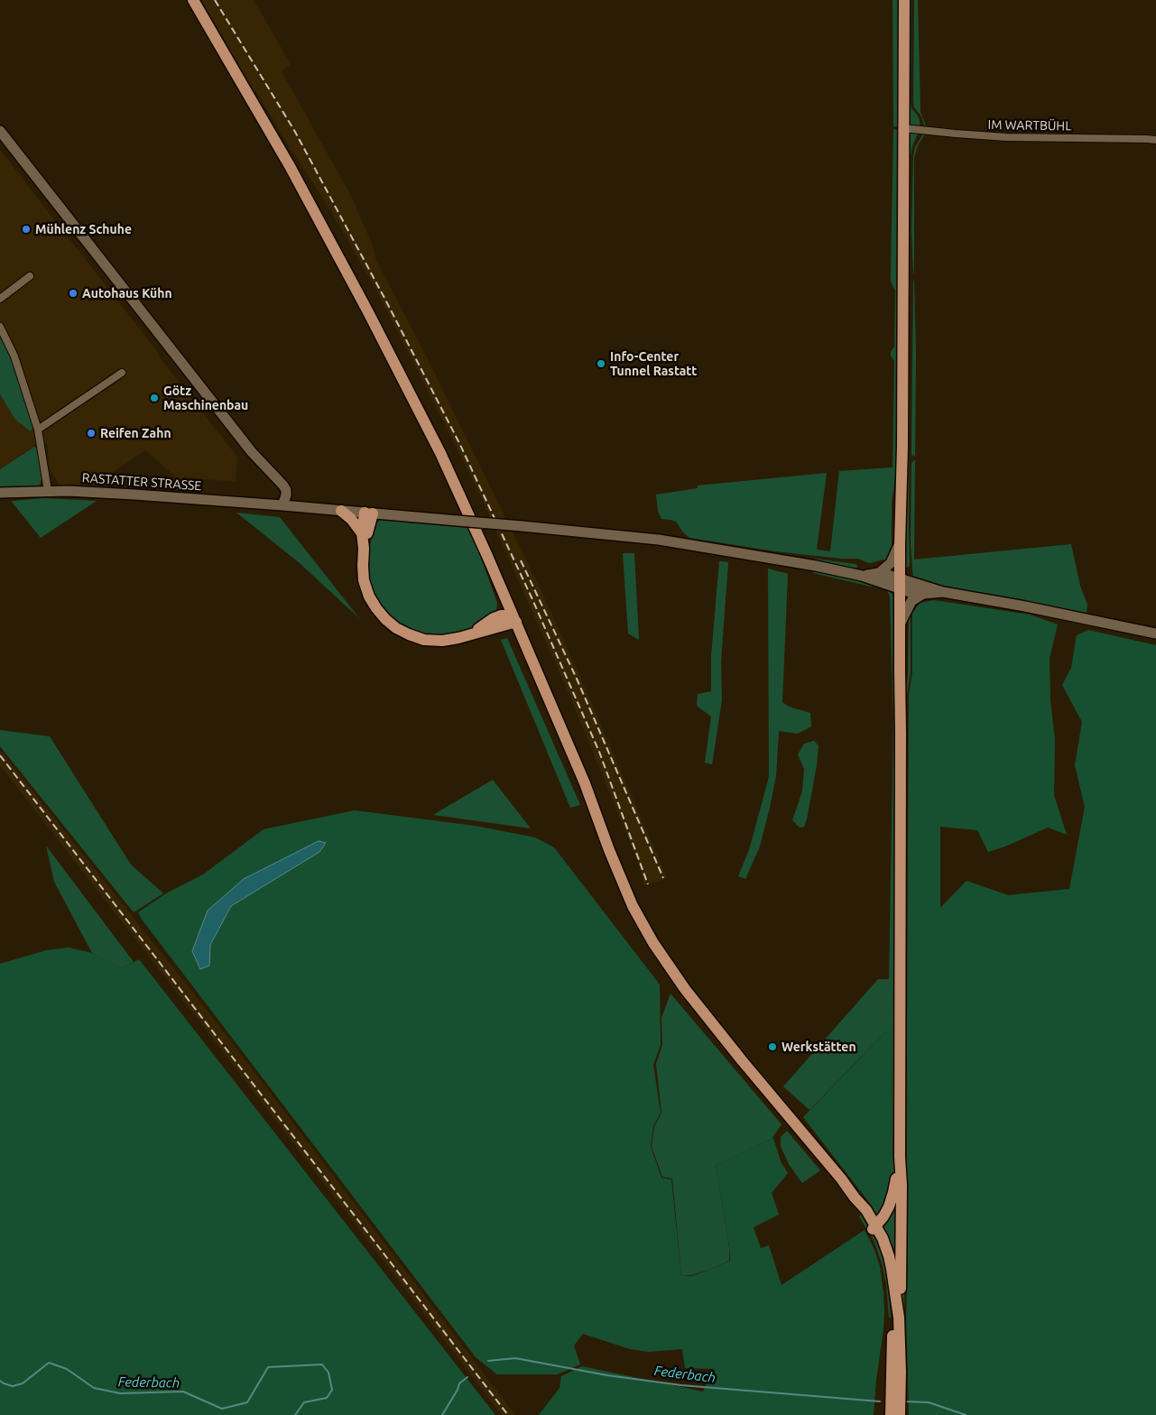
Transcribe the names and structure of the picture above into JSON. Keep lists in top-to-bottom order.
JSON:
{
  "streets": {
    "street": ["IM WARTBÜHL", "RASTATTER STRASSE"]
  },
  "water": ["Federbach"],
  "places": [
    "Mühlenz Schuhe",
    "Autohaus Kühn",
    "Info-Center Tunnel Rastatt",
    "Götz Maschinenbau",
    "Reifen Zahn",
    "Werkstätten"
  ]
}
